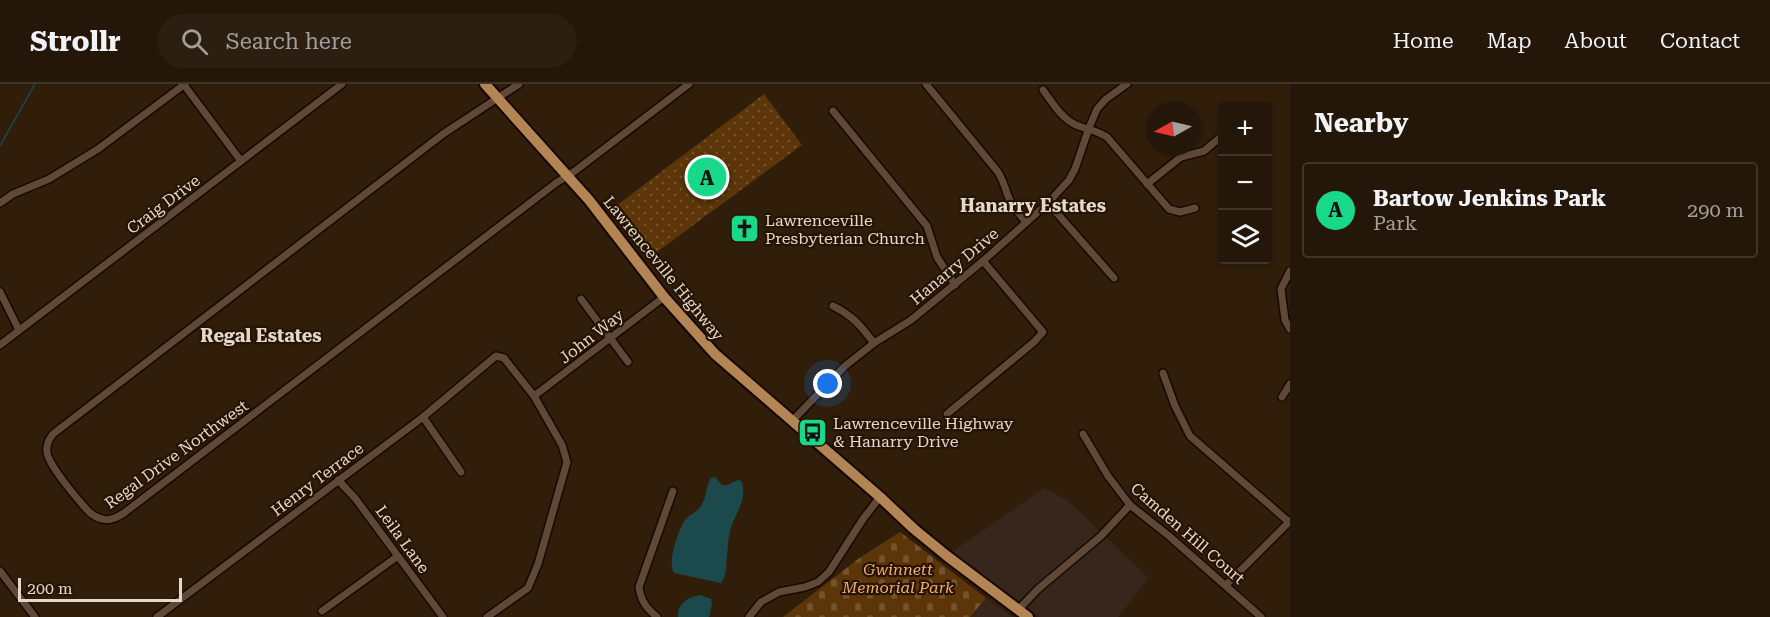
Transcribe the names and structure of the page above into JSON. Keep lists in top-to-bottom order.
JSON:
{
  "streets": {
    "main road": ["Lawrenceville Highway"],
    "street": [
      "Craig Drive",
      "Hanarry Drive",
      "John Way",
      "Regal Drive Northwest",
      "Henry Terrace",
      "Camden Hill Court",
      "Leila Lane"
    ]
  },
  "crossings": [
    ["Hanarry Drive", "Lawrenceville Highway"],
    ["Lawrenceville Highway", "John Way"],
    ["Lawrenceville Highway", "Regal Drive Northwest"],
    ["John Way", "Henry Terrace"],
    ["Henry Terrace", "Leila Lane"]
  ],
  "districts": ["Hanarry Estates", "Regal Estates"],
  "parks": ["Gwinnett Memorial Park"],
  "places": {
    "church": ["Lawrenceville Presbyterian Church"],
    "bus stop": ["Lawrenceville Highway & Hanarry Drive"]
  },
  "scale_bar": "200 m",
  "north": "left",
  "page": {
    "header": "Strollr",
    "search": "Search here",
    "nav": [
      "Home",
      "Map",
      "About",
      "Contact"
    ],
    "heading": "Nearby",
    "map_buttons": ["+", "−"],
    "pins": "A",
    "list": [
      {
        "mark": "A",
        "name": "Bartow Jenkins Park",
        "note": "Park",
        "value": "290 m"
      }
    ],
    "scale": "200 m"
  }
}
